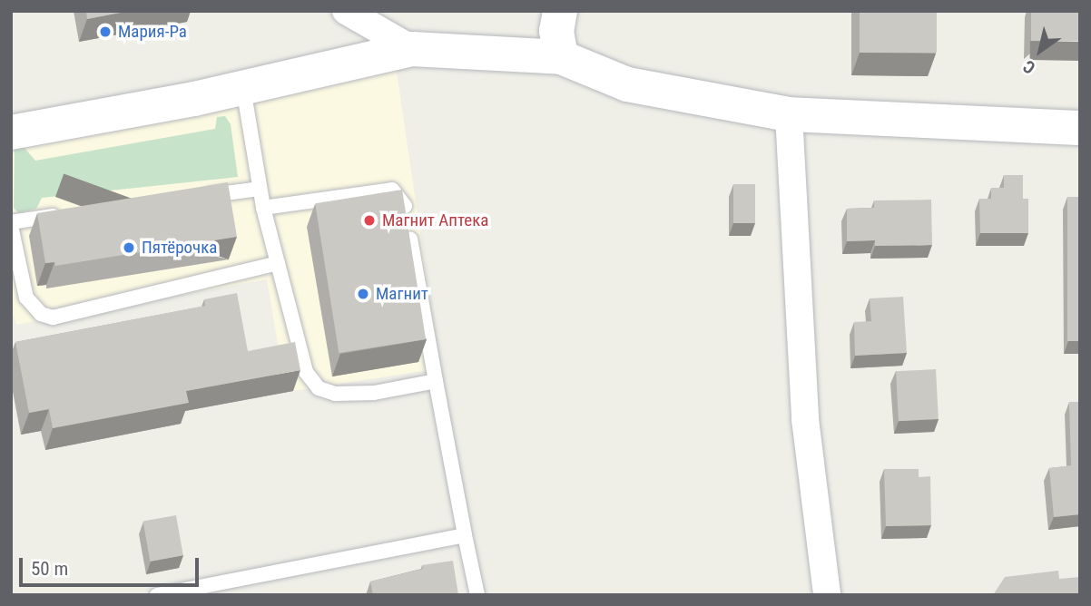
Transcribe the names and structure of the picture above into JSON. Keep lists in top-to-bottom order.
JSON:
{
  "places": [
    "Мария-Ра",
    "Магнит Аптека",
    "Пятёрочка",
    "Магнит"
  ],
  "scale_bar": "50 m",
  "north": "bottom left"
}
